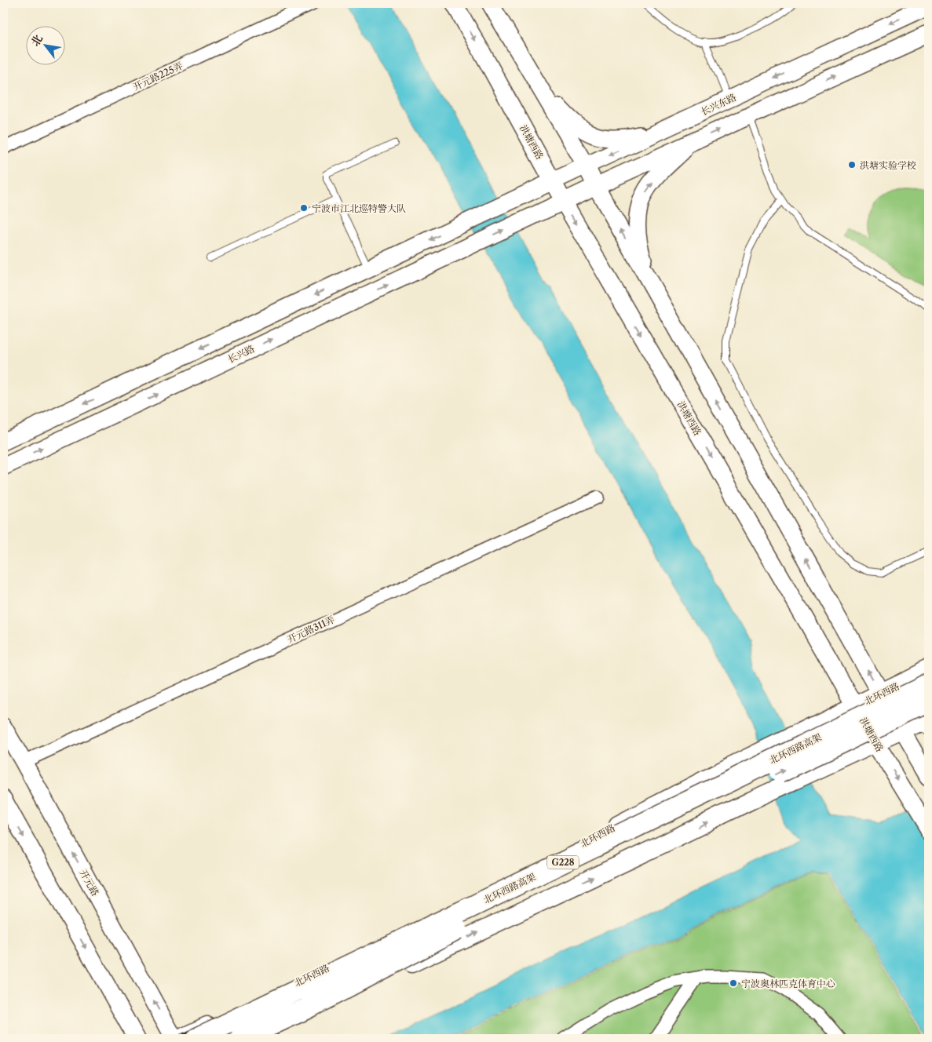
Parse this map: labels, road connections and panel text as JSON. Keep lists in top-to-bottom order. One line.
{"streets":{"highway":["北环西路高架","G228"],"main road":["长兴东路","洪塘西路","长兴路","北环西路","开元路"],"street":["开元路225弄","开元路311弄"]},"crossings":[["长兴东路","洪塘西路"],["洪塘西路","长兴路"],["洪塘西路","北环西路"],["开元路311弄","开元路"]],"places":["洪塘实验学校","宁波市江北巡特警大队","宁波奥林匹克体育中心"],"north":"top left"}
